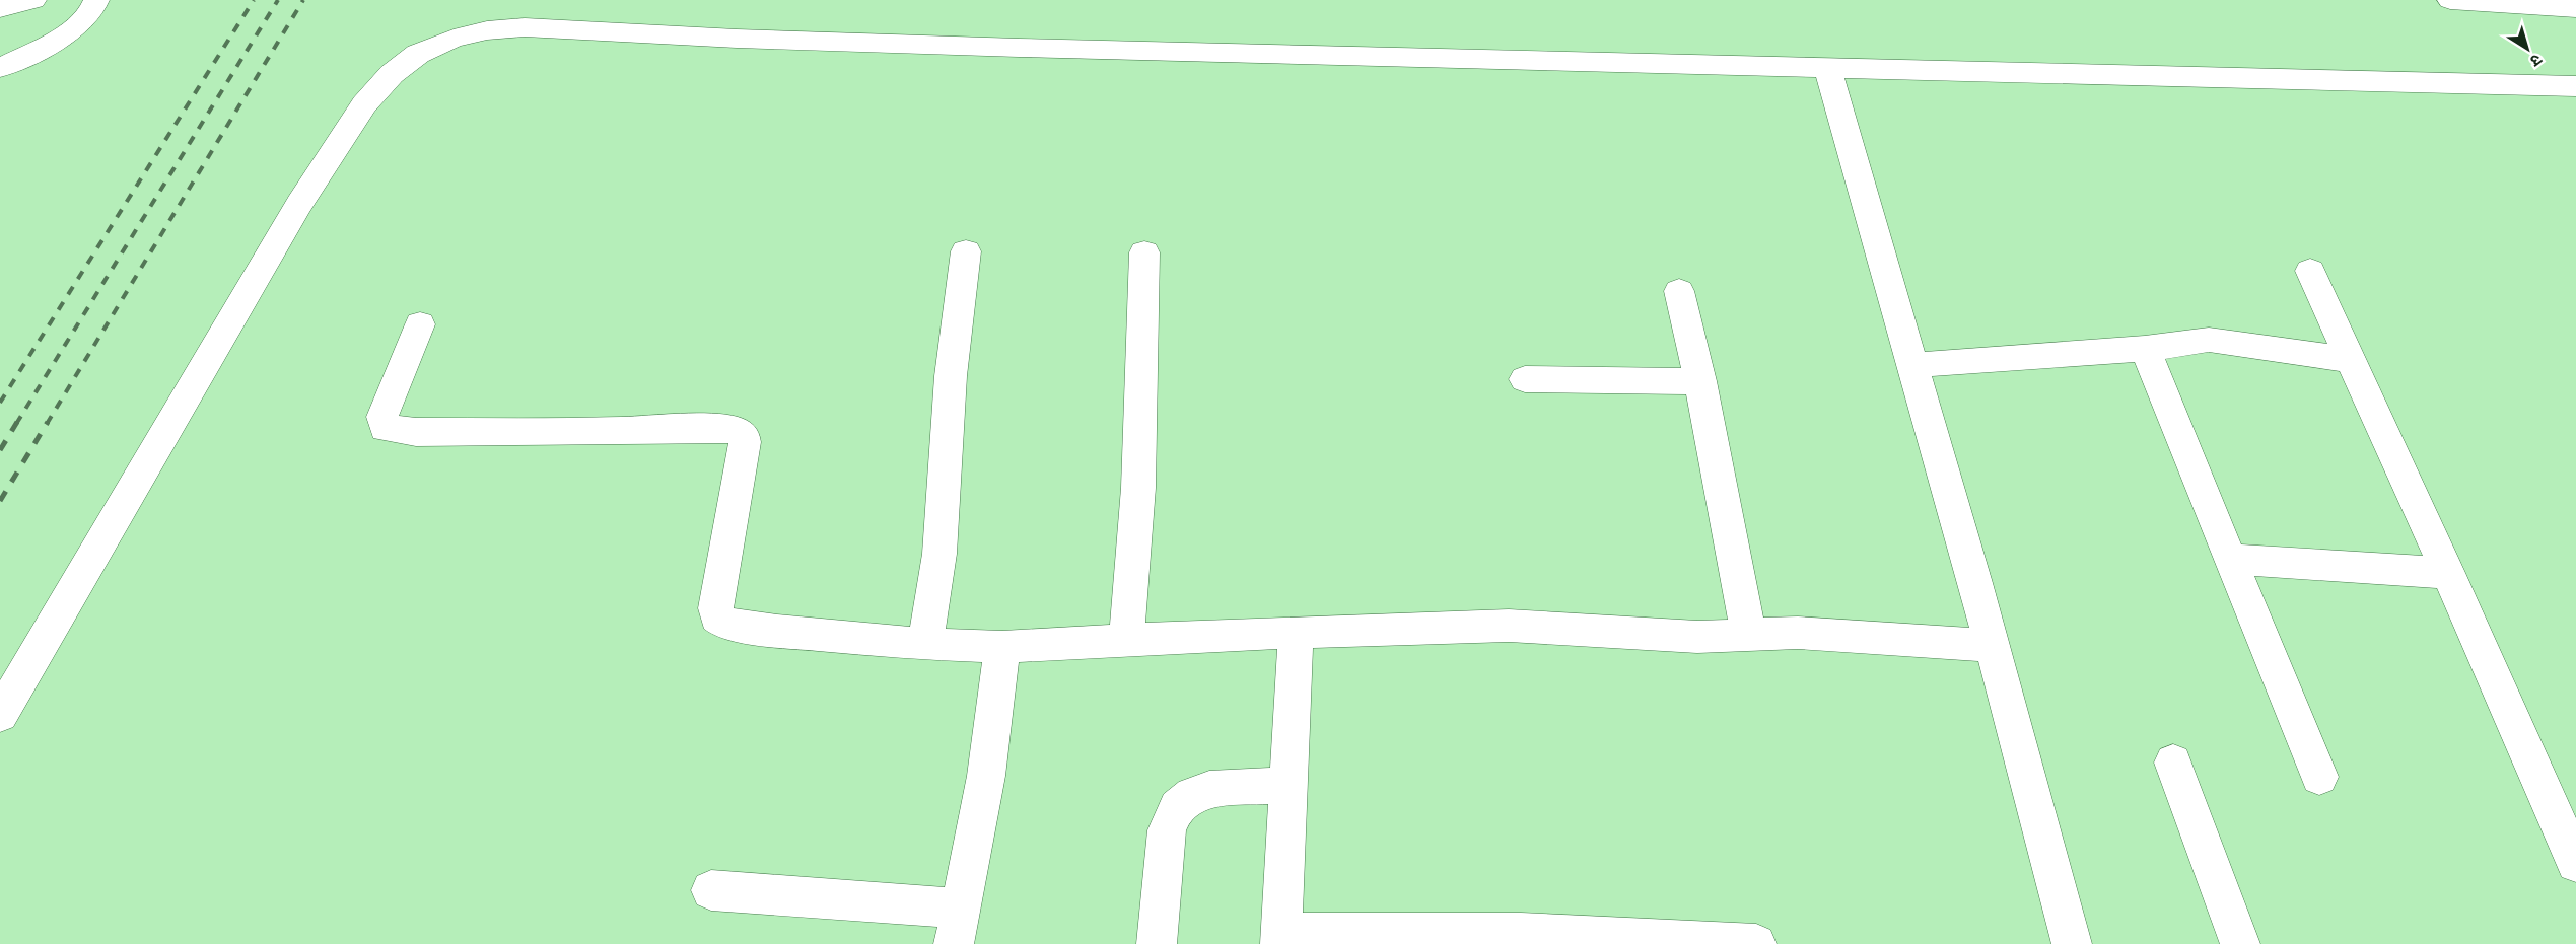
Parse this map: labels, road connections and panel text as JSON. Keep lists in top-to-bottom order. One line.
{"north":"bottom right"}
